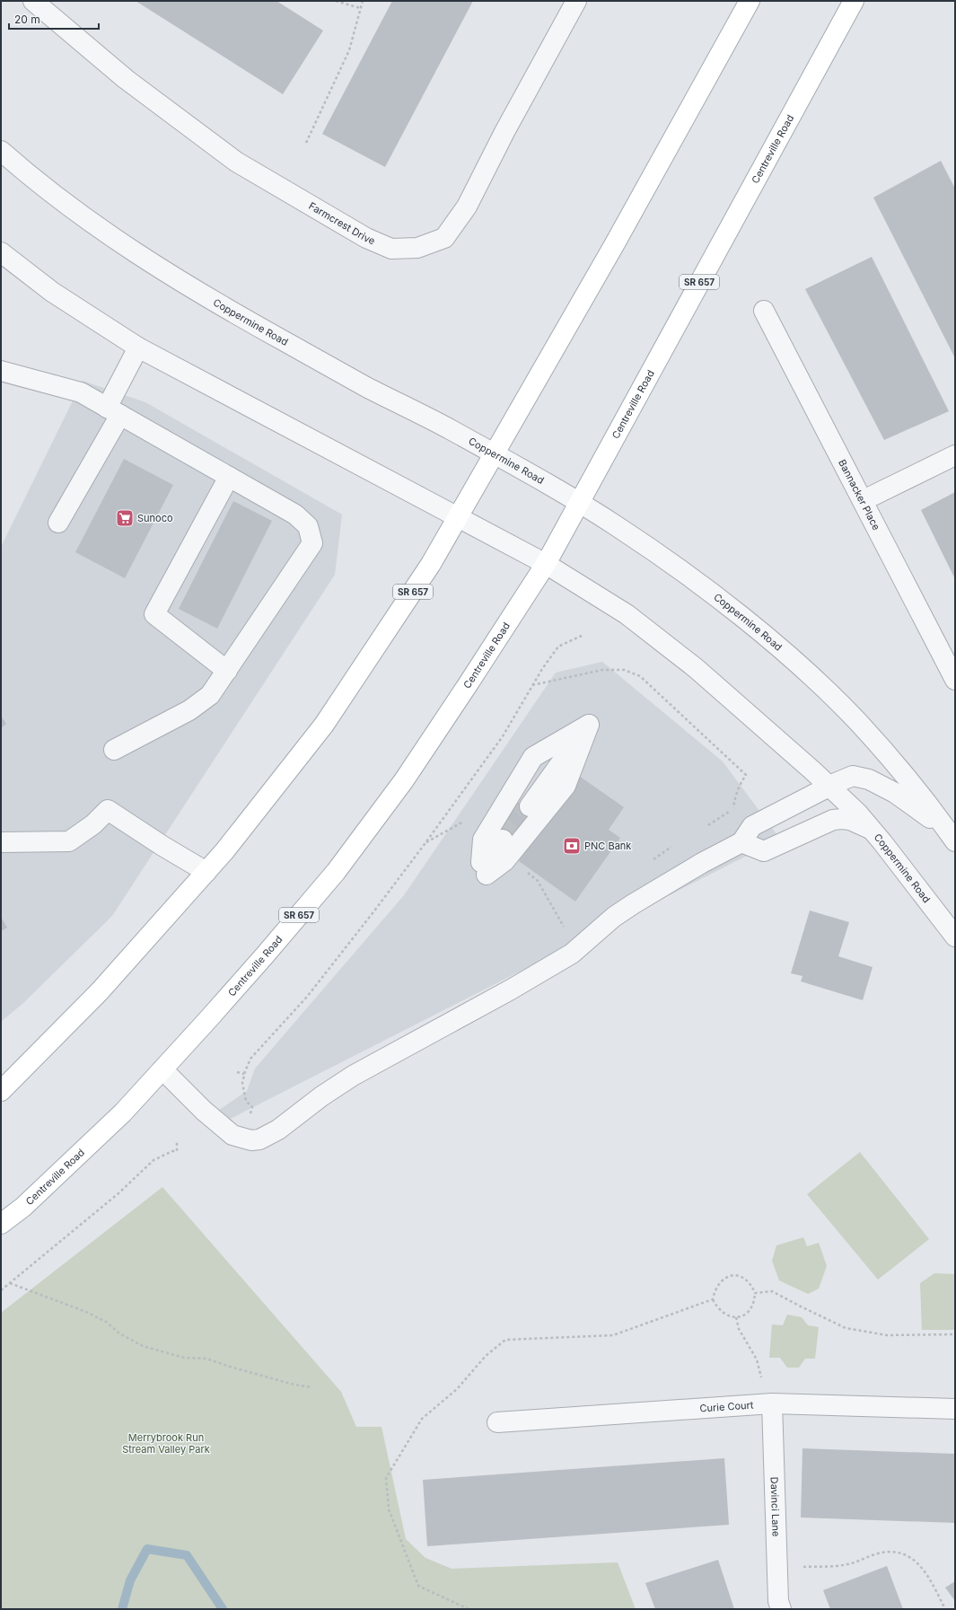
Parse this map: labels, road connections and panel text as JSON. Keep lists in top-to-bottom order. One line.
{"streets":{"main road":["Centreville Road","SR 657"],"street":["Farmcrest Drive","Coppermine Road","Bannacker Place","Curie Court","Davinci Lane"]},"crossings":[["Centreville Road","Coppermine Road"],["SR 657","Coppermine Road"],["Curie Court","Davinci Lane"]],"parks":["Merrybrook Run Stream Valley Park"],"places":{"supermarket":["Sunoco"],"bank":["PNC Bank"]},"scale_bar":"20 m"}
